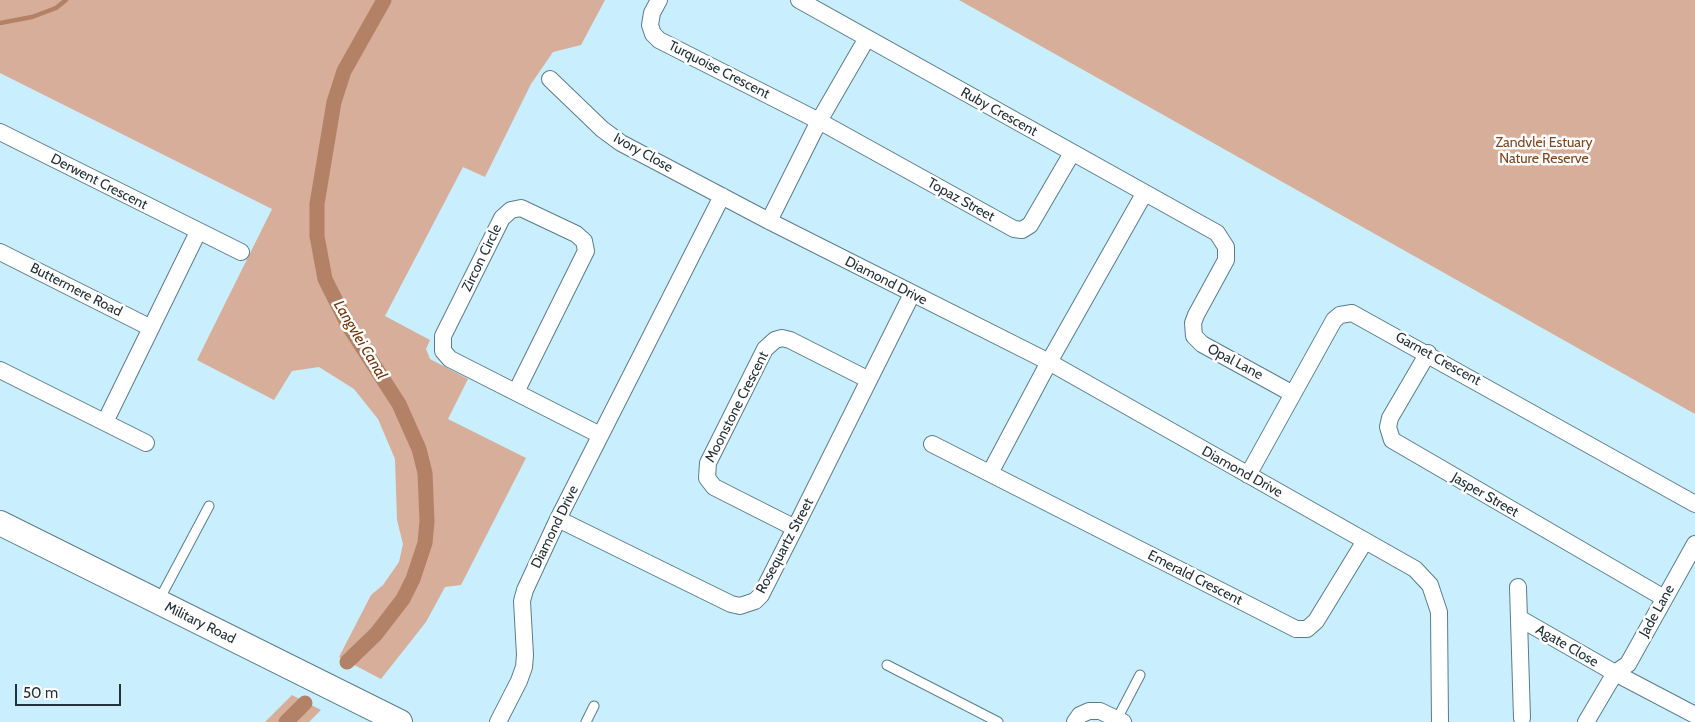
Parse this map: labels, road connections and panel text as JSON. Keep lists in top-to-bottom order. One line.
{"streets":{"main road":["Military Road"],"street":["Turquoise Crescent","Ruby Crescent","Ivory Close","Derwent Crescent","Topaz Street","Zircon Circle","Diamond Drive","Buttermere Road","Garnet Crescent","Opal Lane","Moonstone Crescent","Jasper Street","Rosequartz Street","Emerald Crescent","Jade Lane","Agate Close"]},"crossings":[["Turquoise Crescent","Topaz Street"],["Ruby Crescent","Topaz Street"],["Ruby Crescent","Opal Lane"],["Ivory Close","Diamond Drive"],["Zircon Circle","Diamond Drive"],["Diamond Drive","Garnet Crescent"],["Diamond Drive","Rosequartz Street"],["Diamond Drive","Emerald Crescent"],["Garnet Crescent","Opal Lane"],["Garnet Crescent","Jasper Street"],["Moonstone Crescent","Rosequartz Street"],["Jasper Street","Jade Lane"],["Jade Lane","Agate Close"]],"water":["Langvlei Canal"],"parks":["Zandvlei Estuary Nature Reserve"],"scale_bar":"50 m"}
